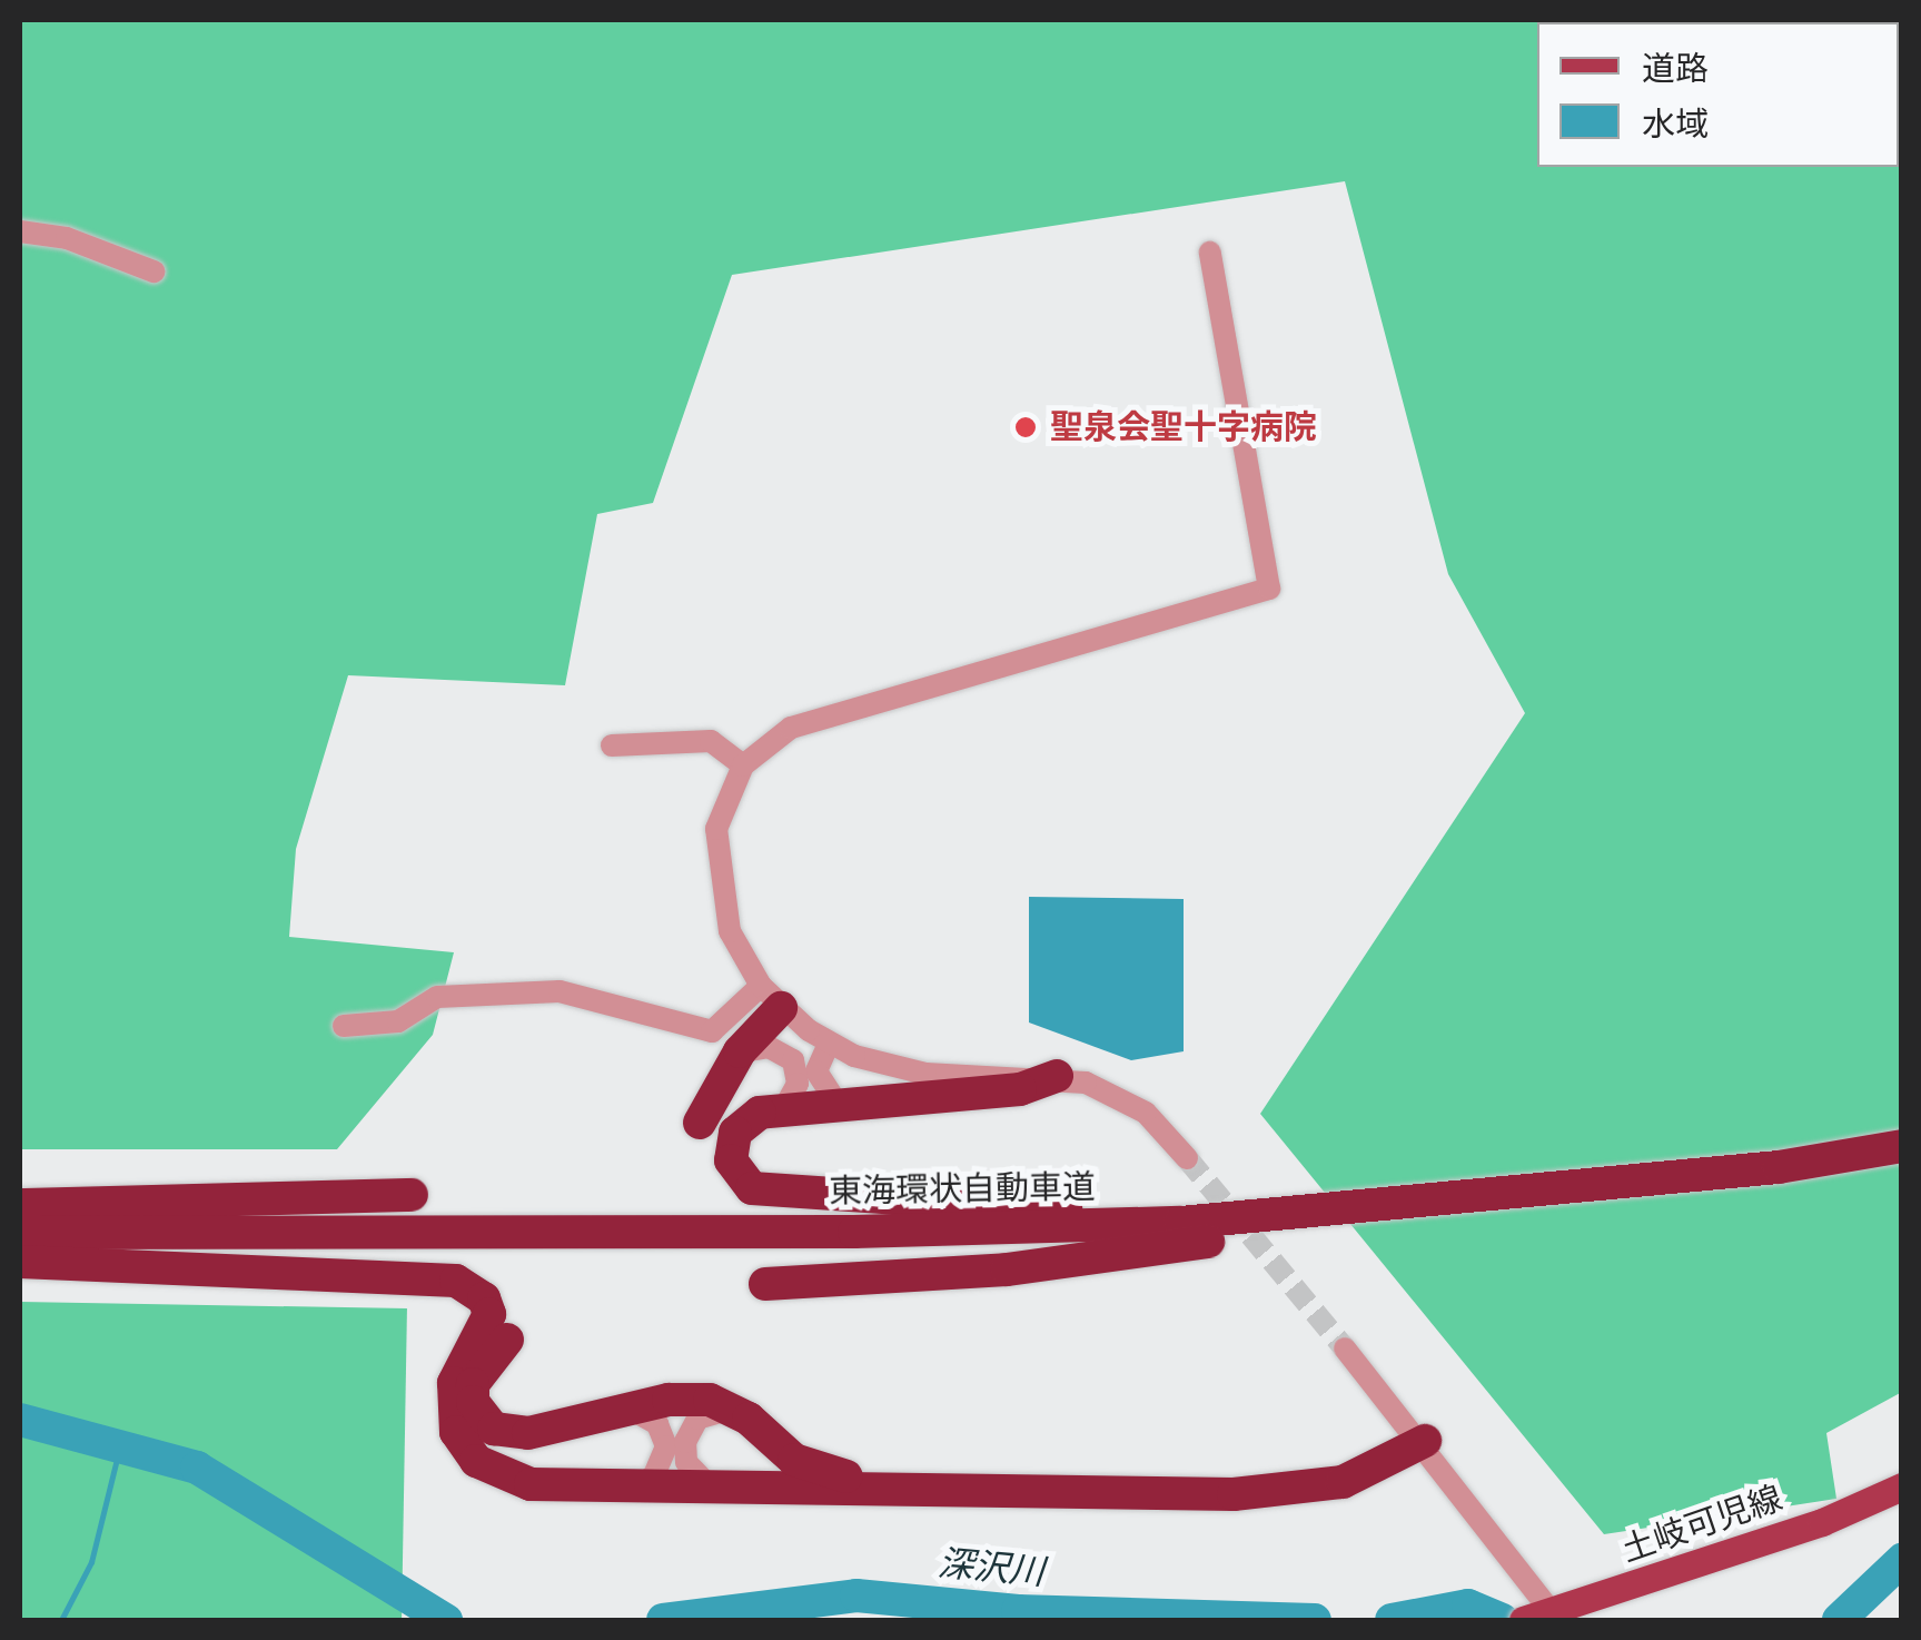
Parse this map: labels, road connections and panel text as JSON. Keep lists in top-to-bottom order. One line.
{"streets":{"highway":["東海環状自動車道"],"main road":["土岐可児線"]},"water":["深沢川"],"places":["聖泉会聖十字病院"],"legend":["道路","水域"]}
